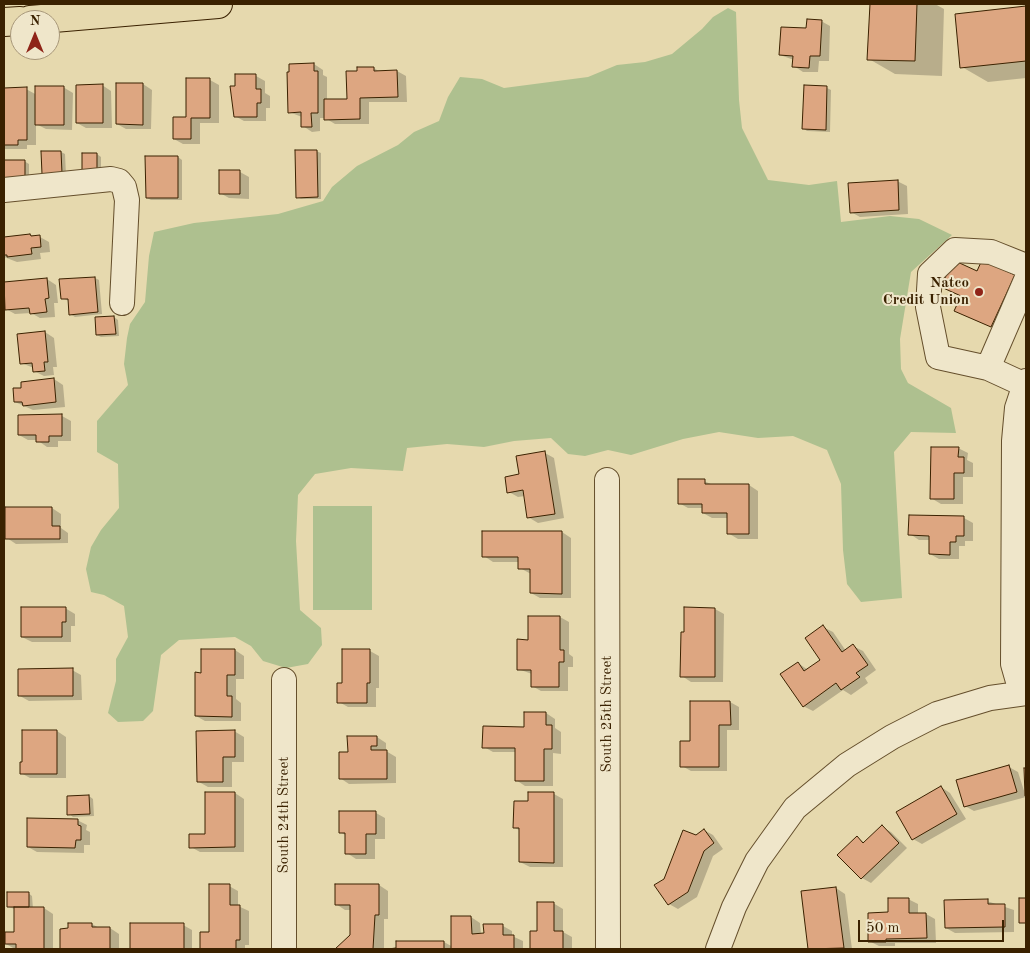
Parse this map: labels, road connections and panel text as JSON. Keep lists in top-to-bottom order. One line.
{"streets":{"street":["South 25th Street","South 24th Street"]},"places":["Natco Credit Union"],"scale_bar":"50 m","north":"top"}
